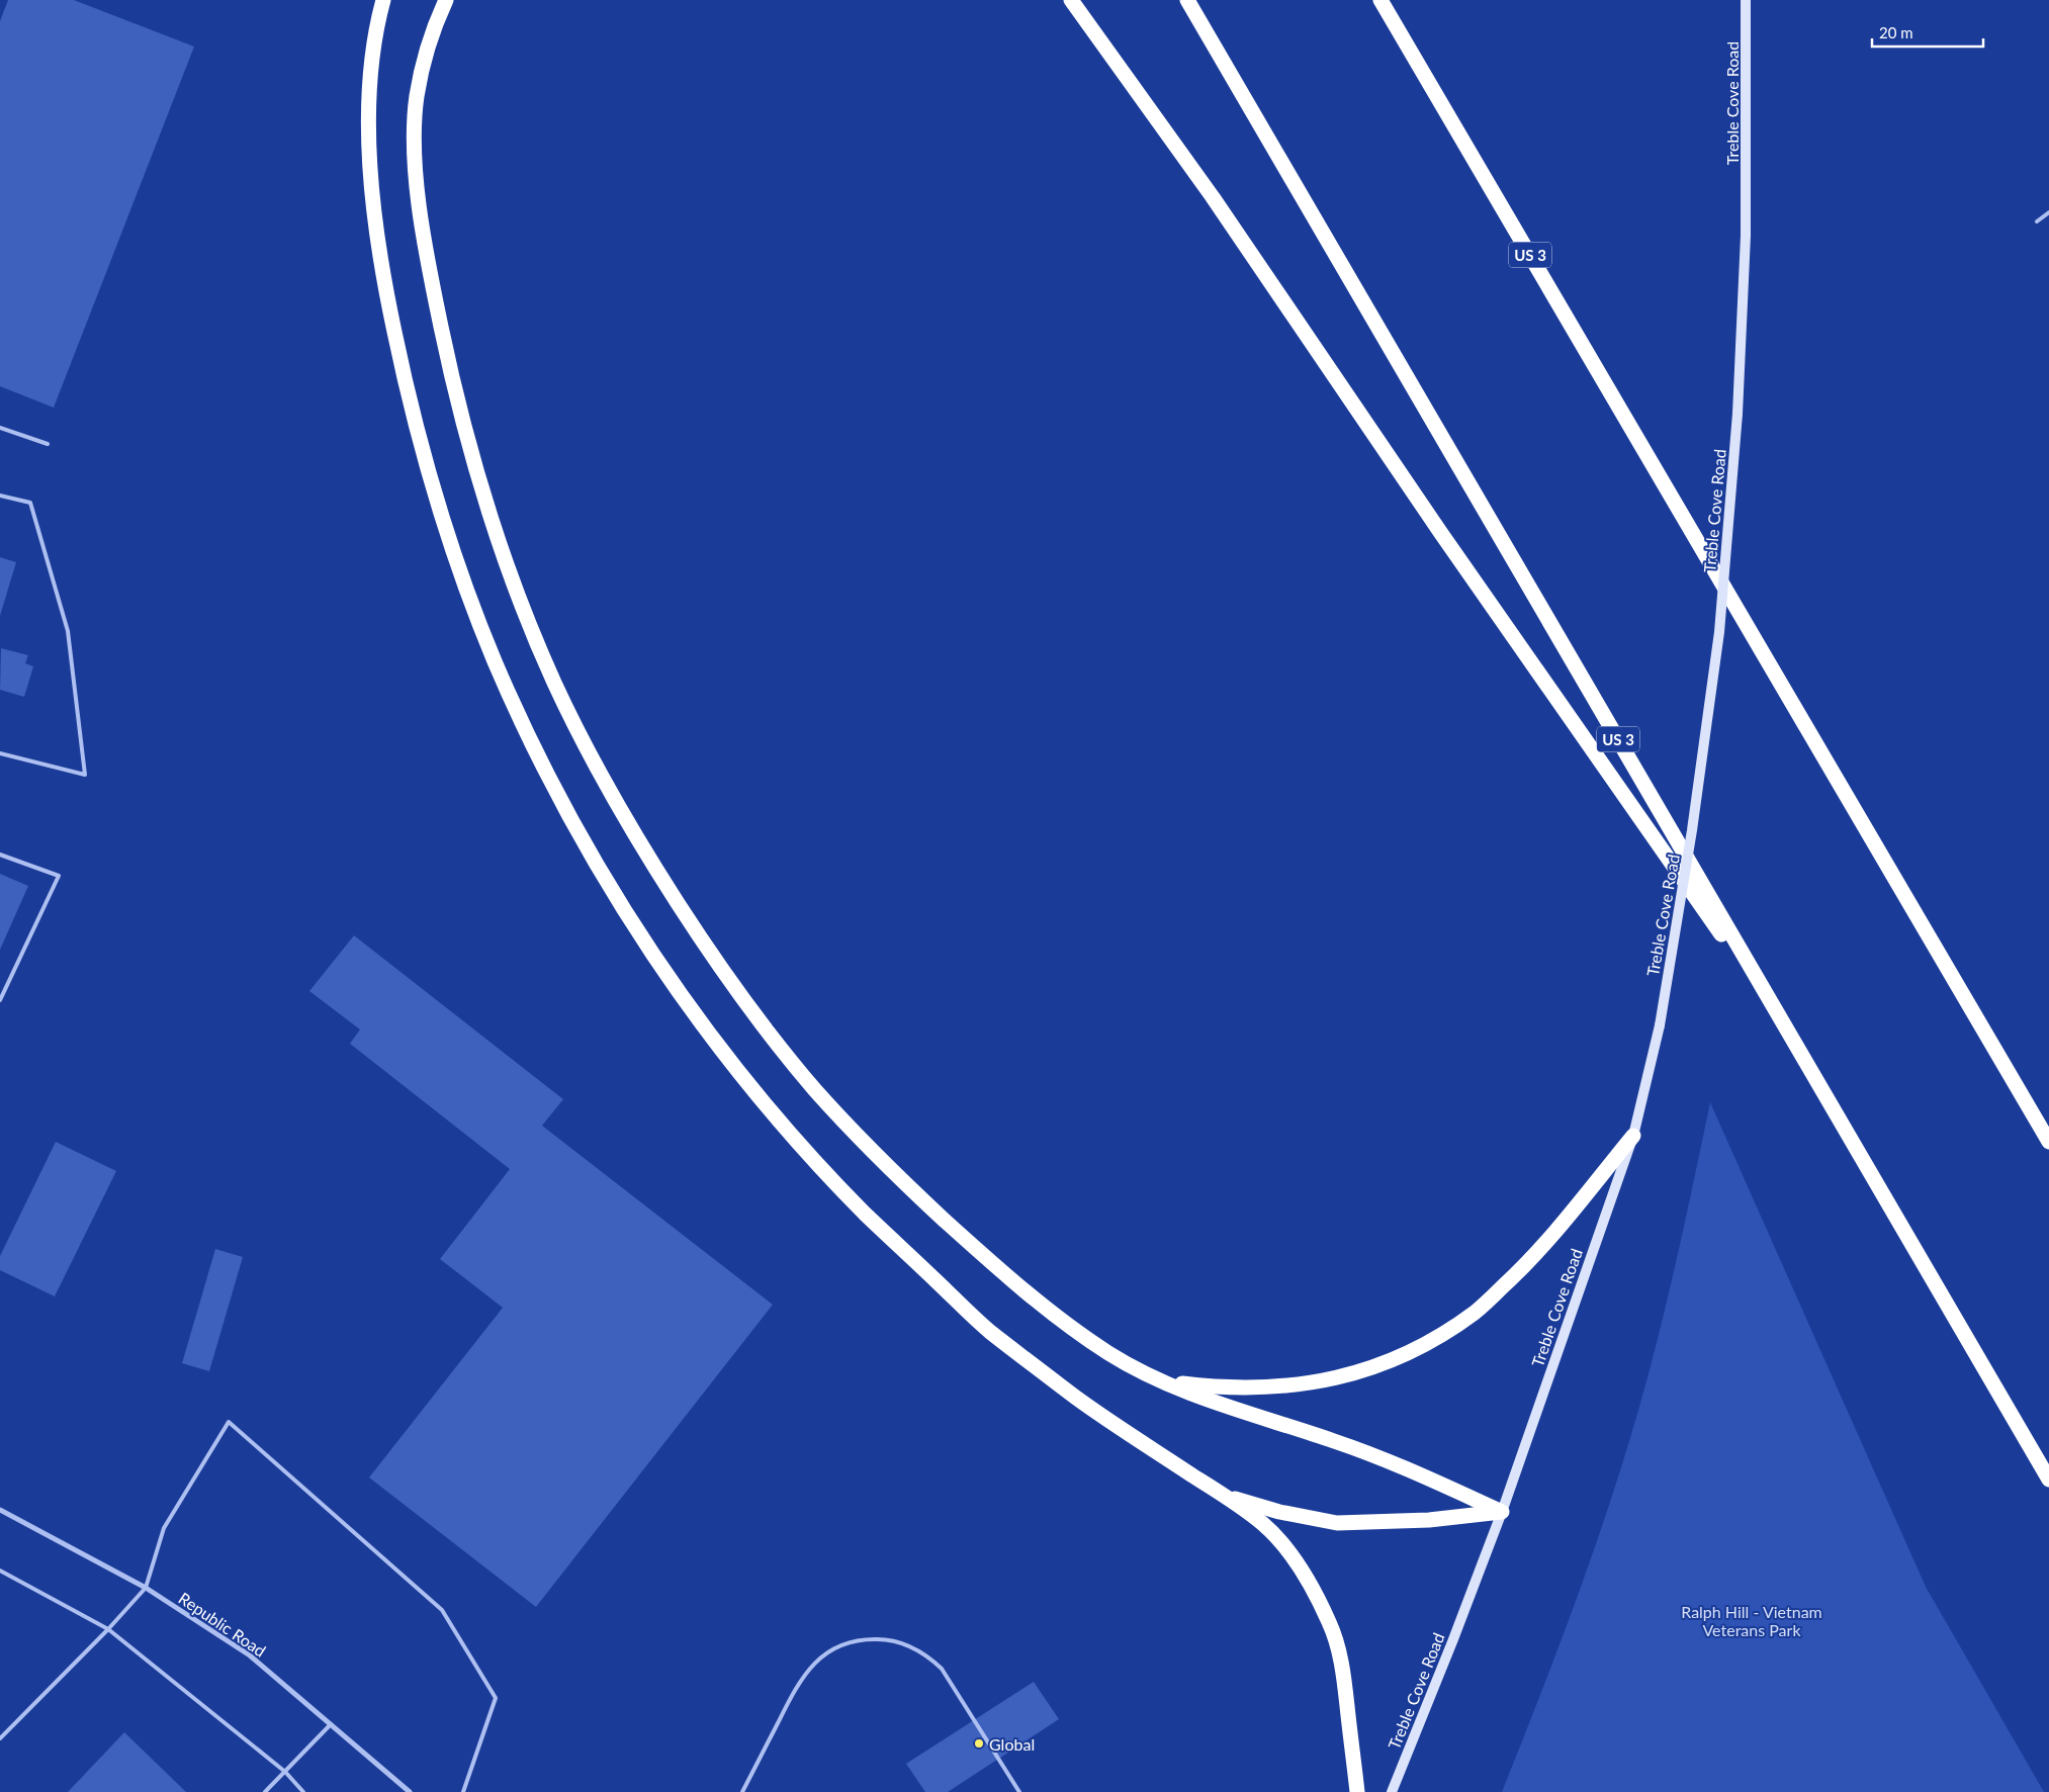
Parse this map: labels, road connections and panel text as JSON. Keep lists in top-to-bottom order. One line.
{"streets":{"highway":["US 3"],"main road":["Treble Cove Road"],"street":["Republic Road"]},"parks":["Ralph Hill - Vietnam Veterans Park"],"places":["Global"],"scale_bar":"20 m"}
